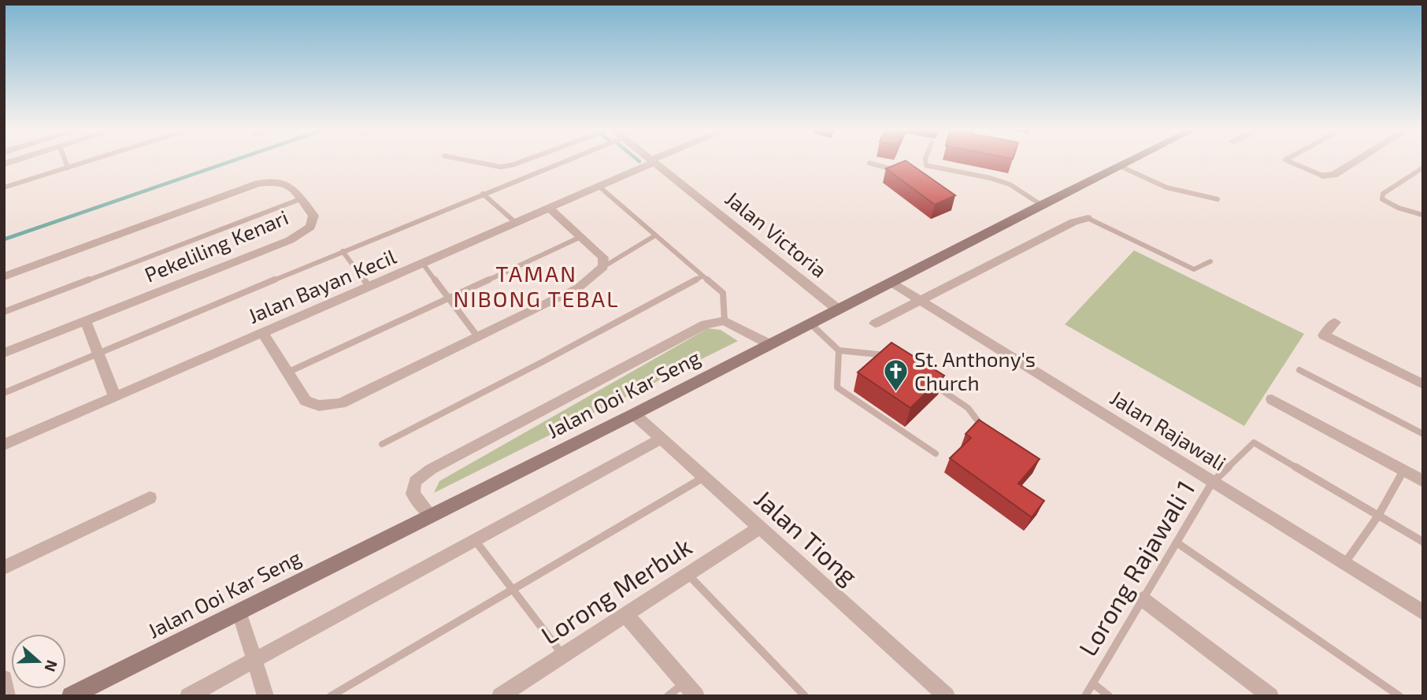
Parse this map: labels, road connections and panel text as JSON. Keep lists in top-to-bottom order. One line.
{"streets":{"main road":["Jalan Ooi Kar Seng"],"street":["Jalan Victoria","Pekeliling Kenari","Jalan Bayan Kecil","Jalan Rajawali","Jalan Tiong","Lorong Merbuk"],"lane":["Lorong Rajawali 1"]},"crossings":[["Jalan Victoria","Jalan Ooi Kar Seng"],["Jalan Ooi Kar Seng","Jalan Rajawali"],["Jalan Ooi Kar Seng","Jalan Tiong"],["Jalan Rajawali","Lorong Rajawali 1"],["Jalan Tiong","Lorong Merbuk"]],"districts":["TAMAN NIBONG TEBAL"],"places":{"church":["St. Anthony's Church"]},"north":"right"}
